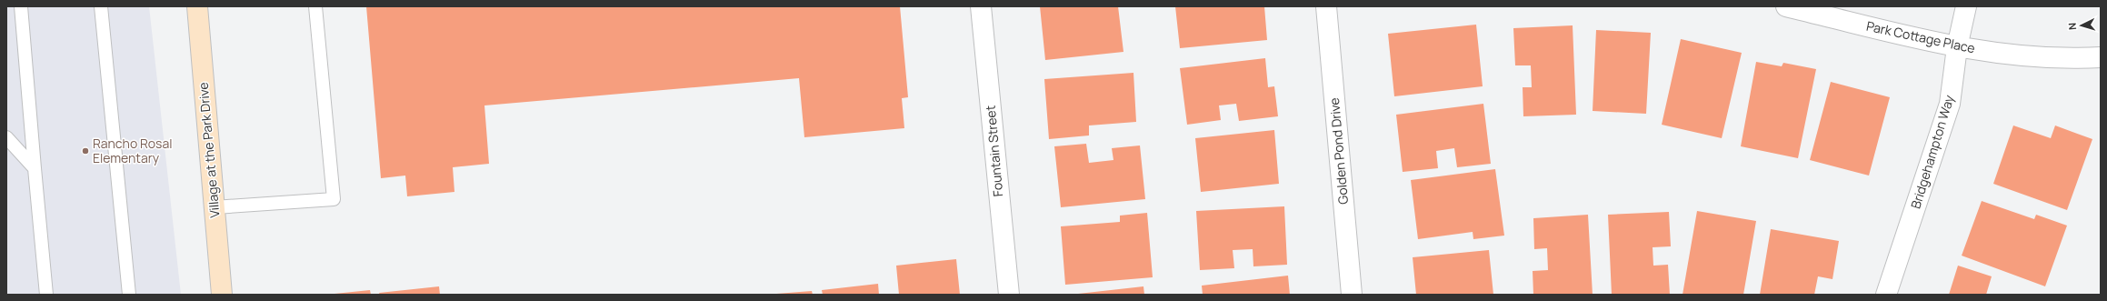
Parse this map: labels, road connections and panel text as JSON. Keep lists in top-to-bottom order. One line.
{"streets":{"street":["Park Cottage Place","Village at the Park Drive","Fountain Street","Golden Pond Drive","Bridgehampton Way"]},"crossings":[["Park Cottage Place","Bridgehampton Way"]],"places":["Rancho Rosal Elementary"],"north":"left"}
